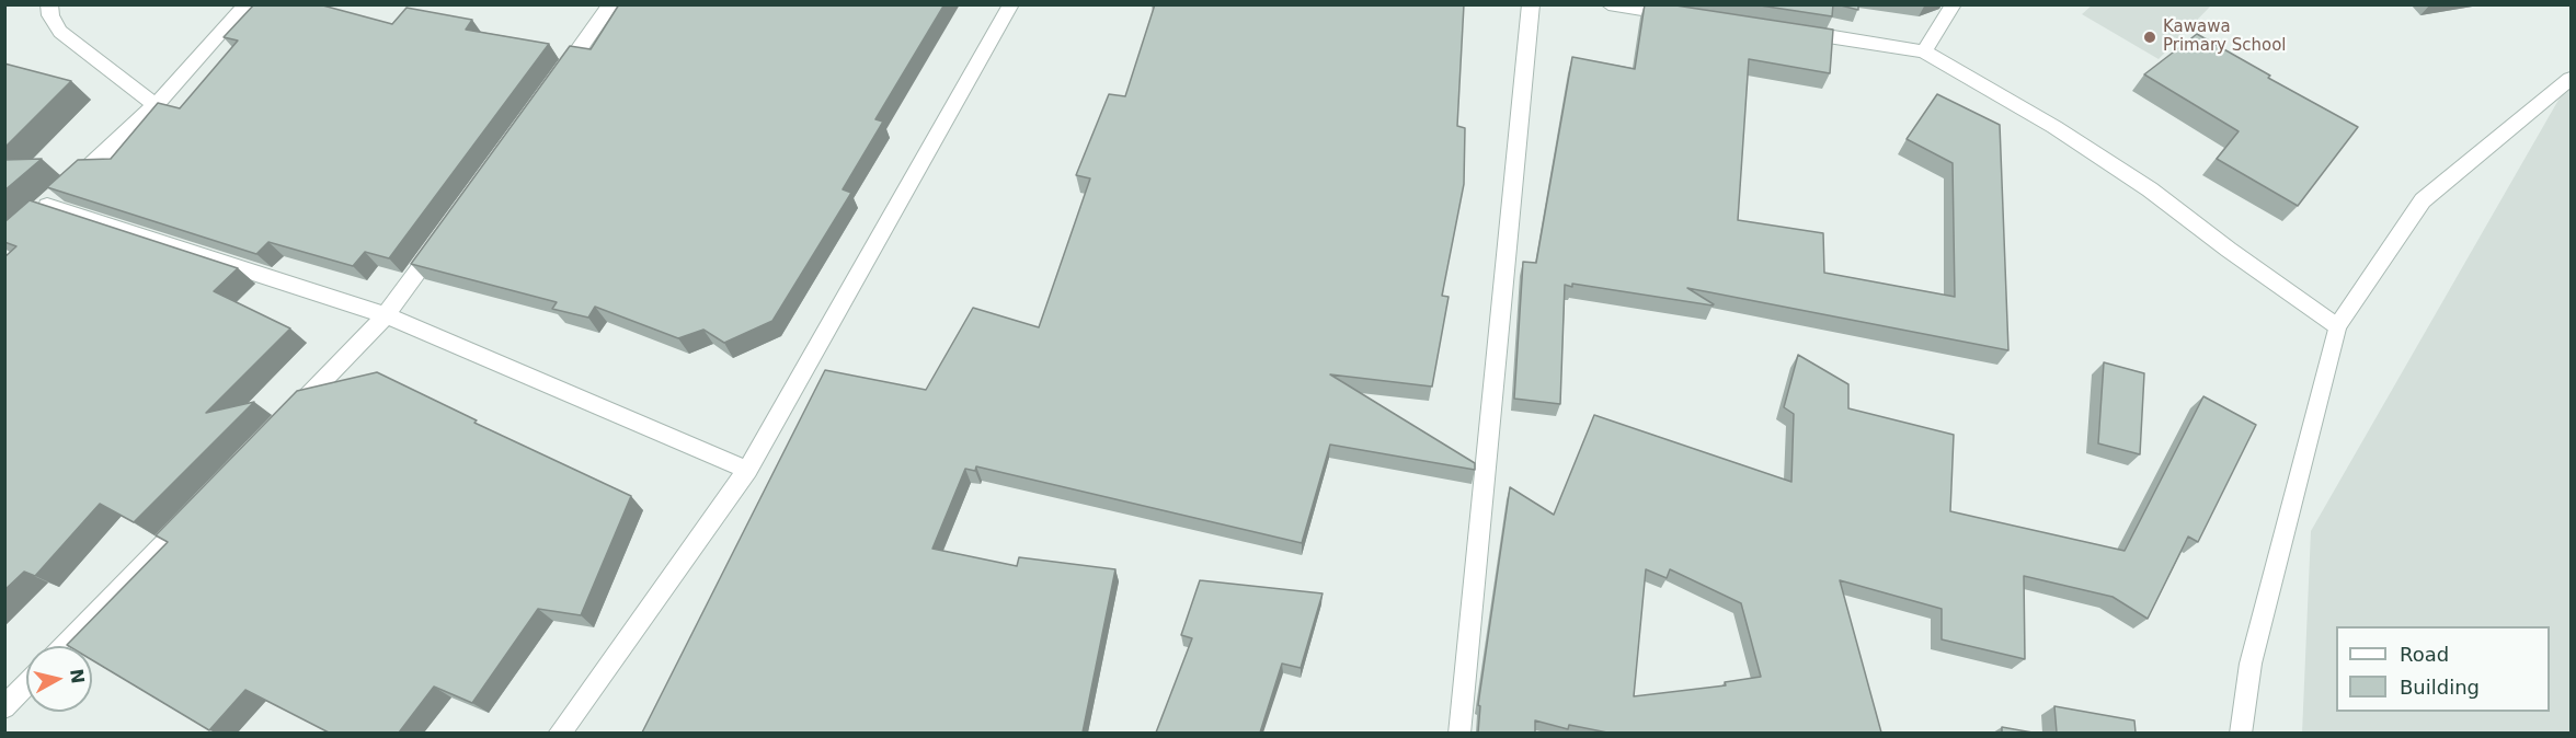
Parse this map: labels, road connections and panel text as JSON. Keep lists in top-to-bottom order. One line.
{"places":["Kawawa Primary School"],"legend":["Road","Building"],"north":"right"}
